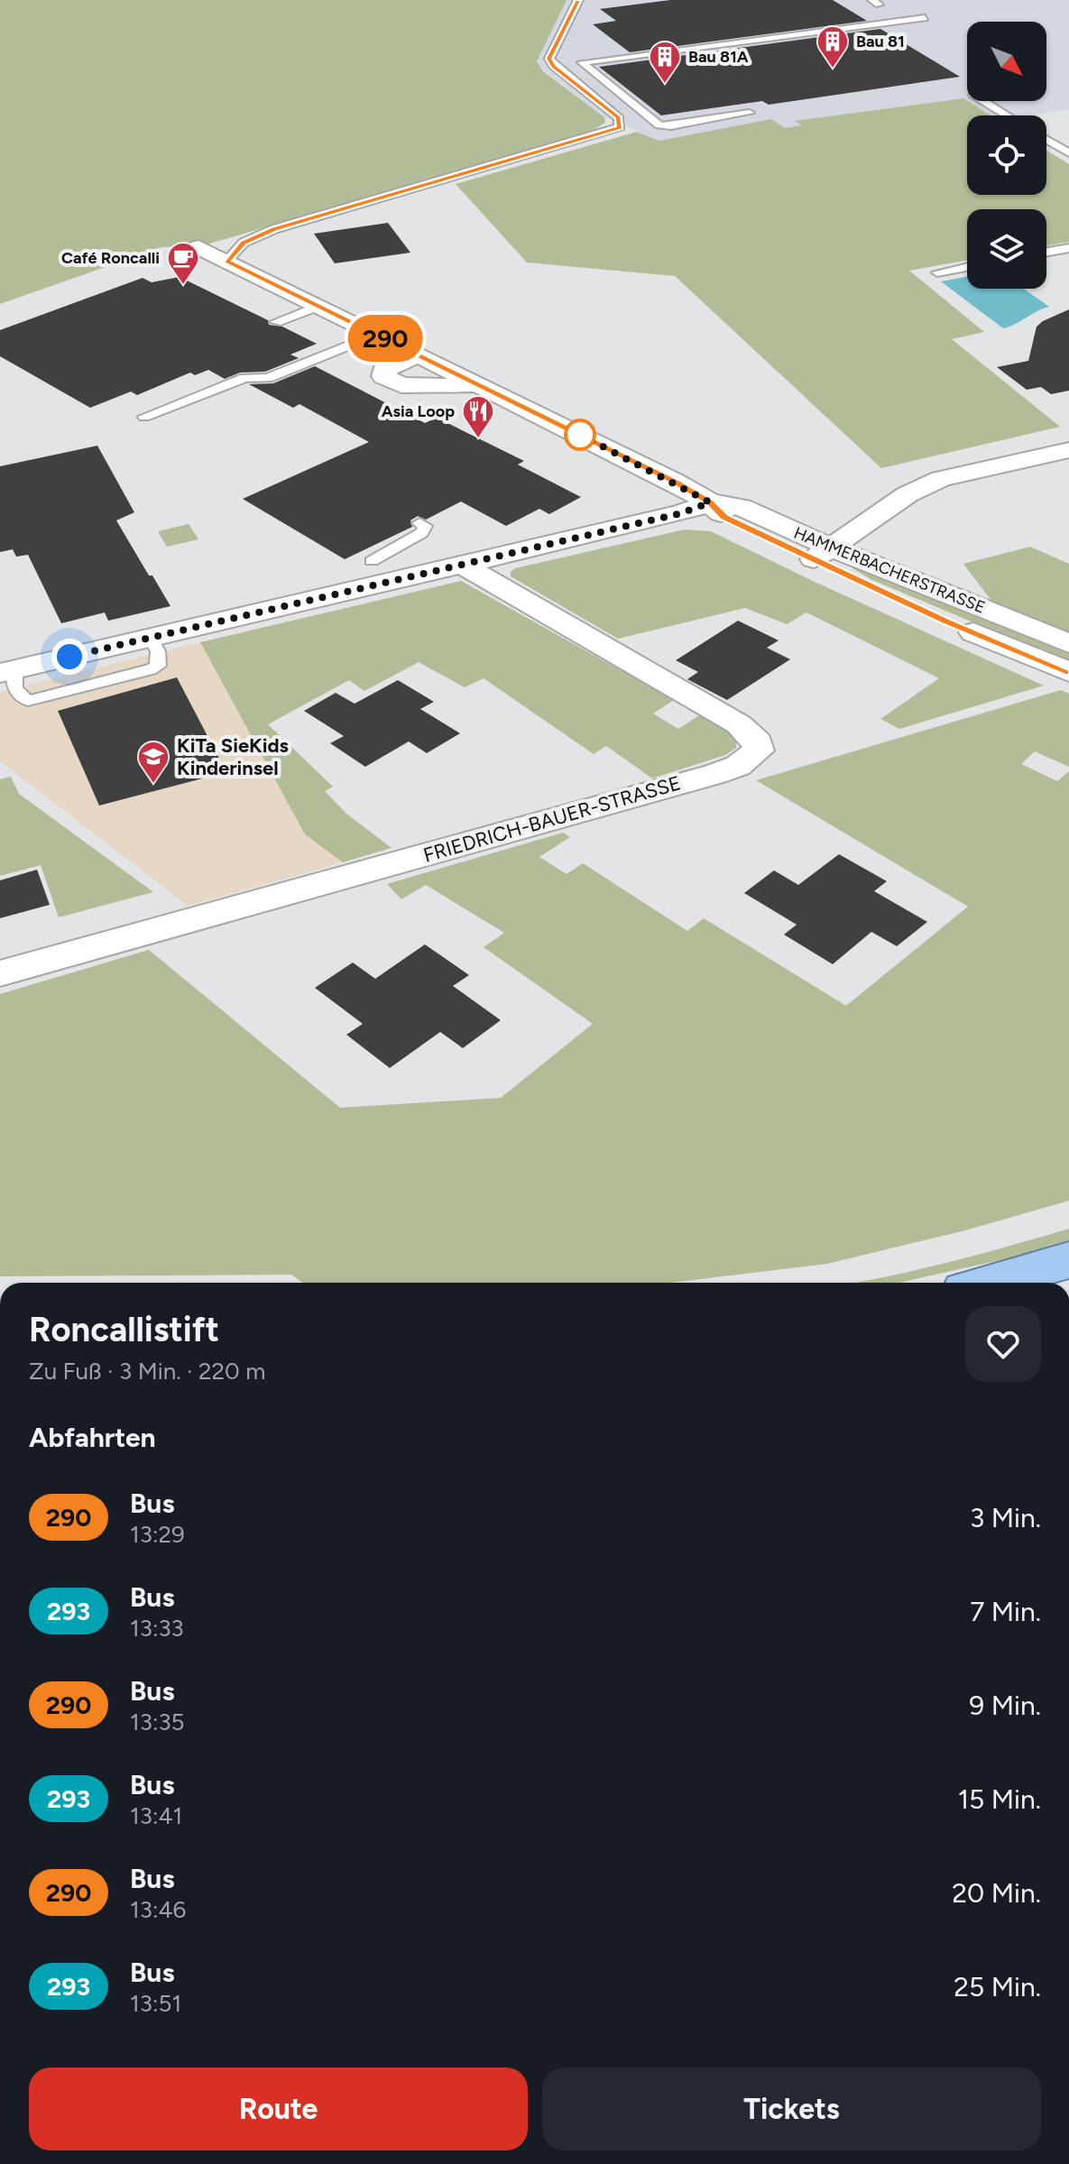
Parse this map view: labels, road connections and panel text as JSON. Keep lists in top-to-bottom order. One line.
{"streets":{"street":["HAMMERBACHERSTRASSE","FRIEDRICH-BAUER-STRASSE"]},"places":{"building":["Bau 81","Bau 81A"],"cafe":["Café Roncalli"],"restaurant":["Asia Loop"],"school or university":["KiTa SieKids Kinderinsel"]},"lines":["bus line 290"],"north":"bottom right","page":{"on_map":"290","heading":[["Roncallistift","Zu Fuß · 3 Min. · 220 m"],"Abfahrten"],"list":[{"mark":"290","name":"Bus","note":"13:29","value":"3 Min."},{"mark":"293","name":"Bus","note":"13:33","value":"7 Min."},{"mark":"290","name":"Bus","note":"13:35","value":"9 Min."},{"mark":"293","name":"Bus","note":"13:41","value":"15 Min."},{"mark":"290","name":"Bus","note":"13:46","value":"20 Min."},{"mark":"293","name":"Bus","note":"13:51","value":"25 Min."}],"buttons":["Route","Tickets"]}}
